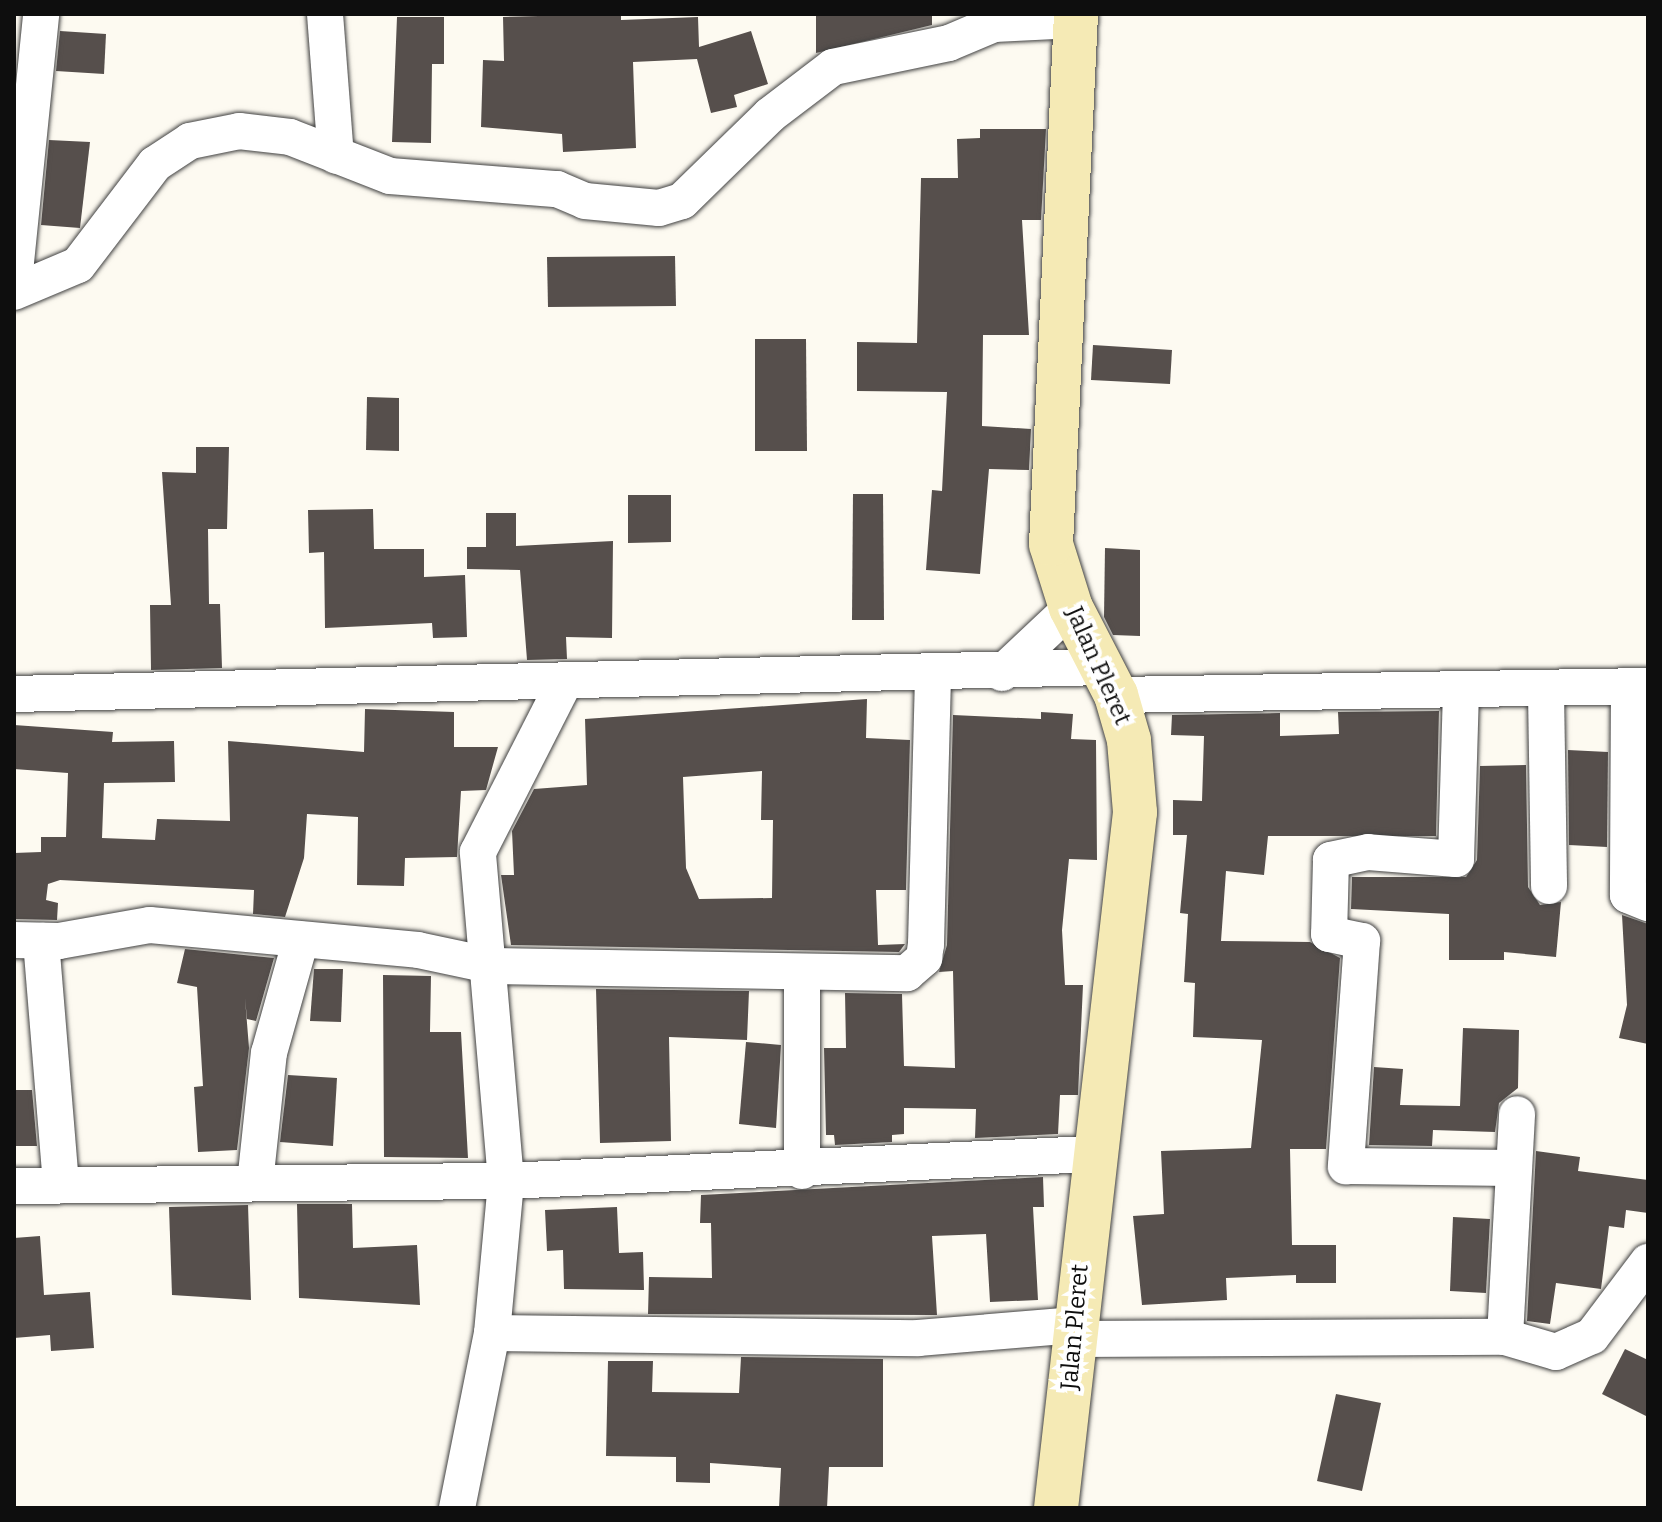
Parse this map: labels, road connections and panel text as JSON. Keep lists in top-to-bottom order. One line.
{"streets":{"main road":["Jalan Pleret"]}}
